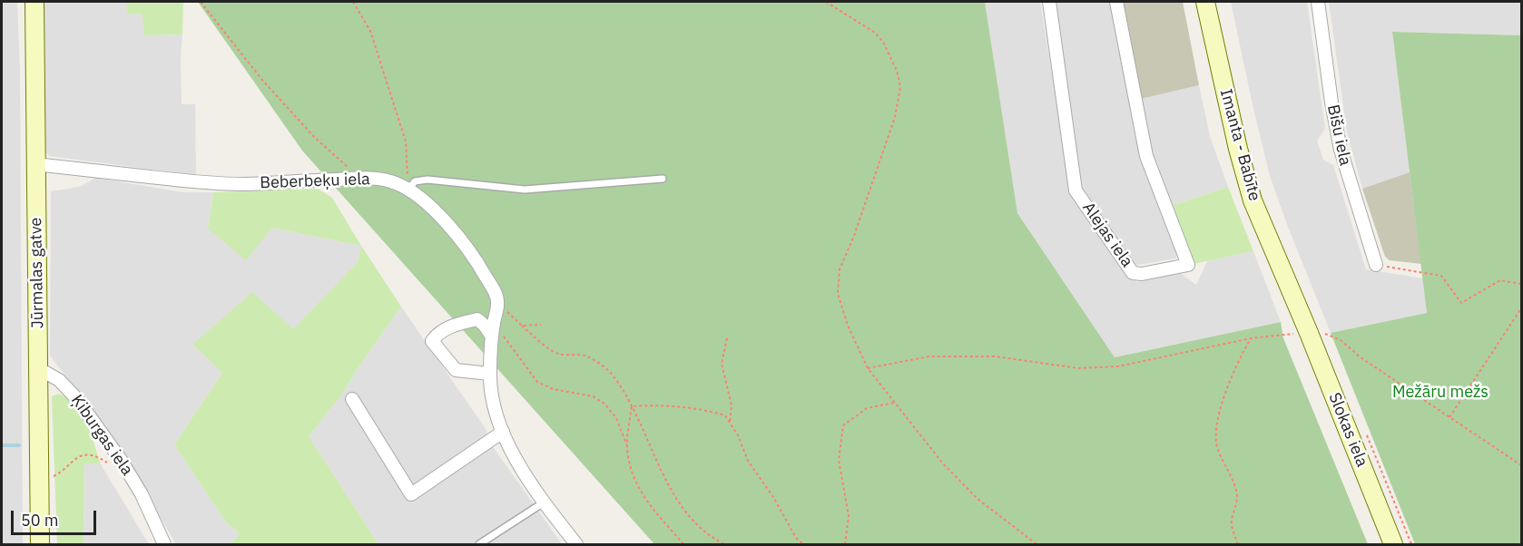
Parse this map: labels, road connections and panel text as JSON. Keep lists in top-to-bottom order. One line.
{"streets":{"main road":["Imanta - Babīte","Jūrmalas gatve","Slokas iela"],"street":["Bišu iela","Beberbeķu iela","Alejas iela","Ķiburgas iela"]},"crossings":[["Imanta - Babīte","Slokas iela"],["Beberbeķu iela","Jūrmalas gatve"],["Jūrmalas gatve","Ķiburgas iela"]],"parks":["Mežāru mežs"],"scale_bar":"50 m"}
